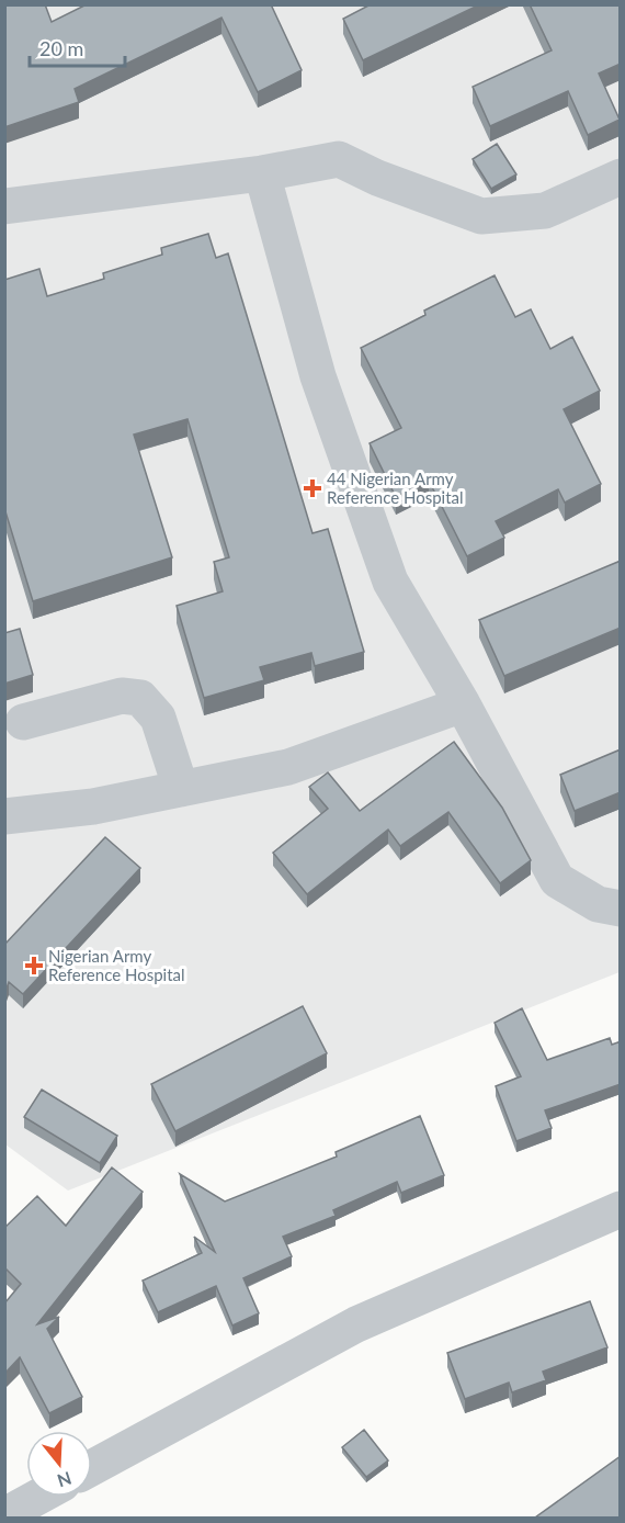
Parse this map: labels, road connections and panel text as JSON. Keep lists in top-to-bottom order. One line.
{"places":{"health":["44 Nigerian Army Reference Hospital","Nigerian Army Reference Hospital"]},"scale_bar":"20 m","north":"bottom"}
